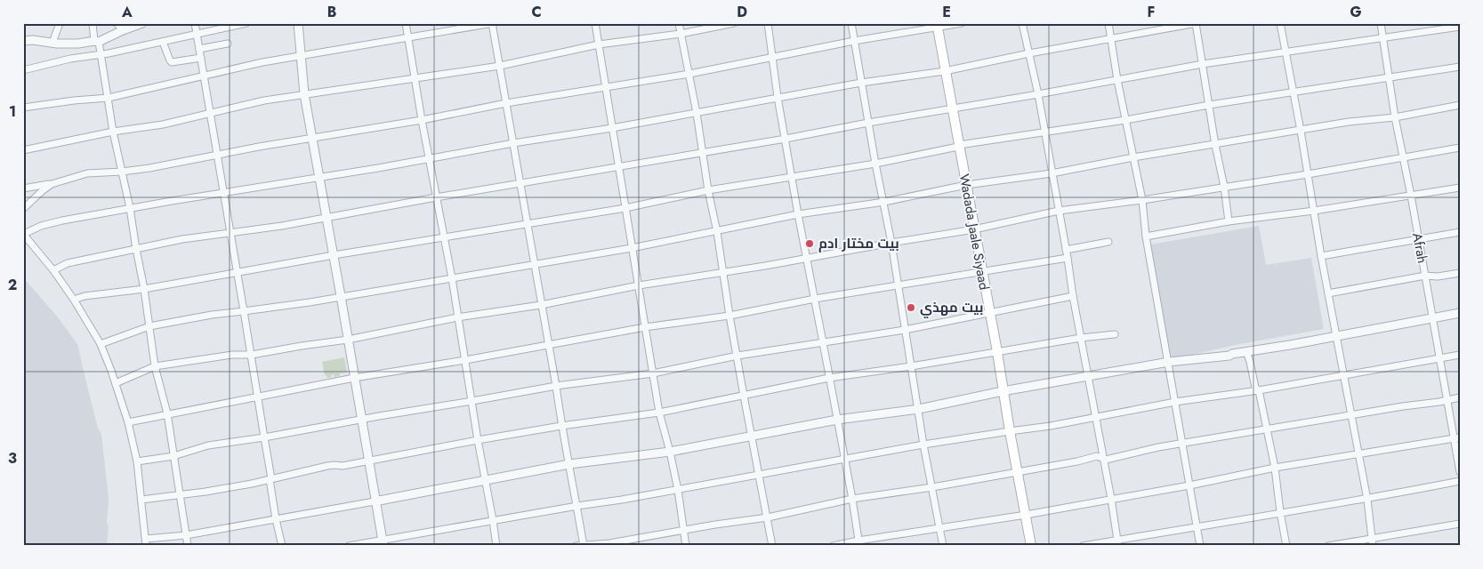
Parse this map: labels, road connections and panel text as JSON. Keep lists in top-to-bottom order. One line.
{"streets":{"main road":["Wadada Jaale Siyaad"],"street":["Afrah"]},"places":["بيت مختار ادم","بيت مهذي"],"grid":{"columns":["A","B","C","D","E","F","G"],"rows":["1","2","3"]}}
